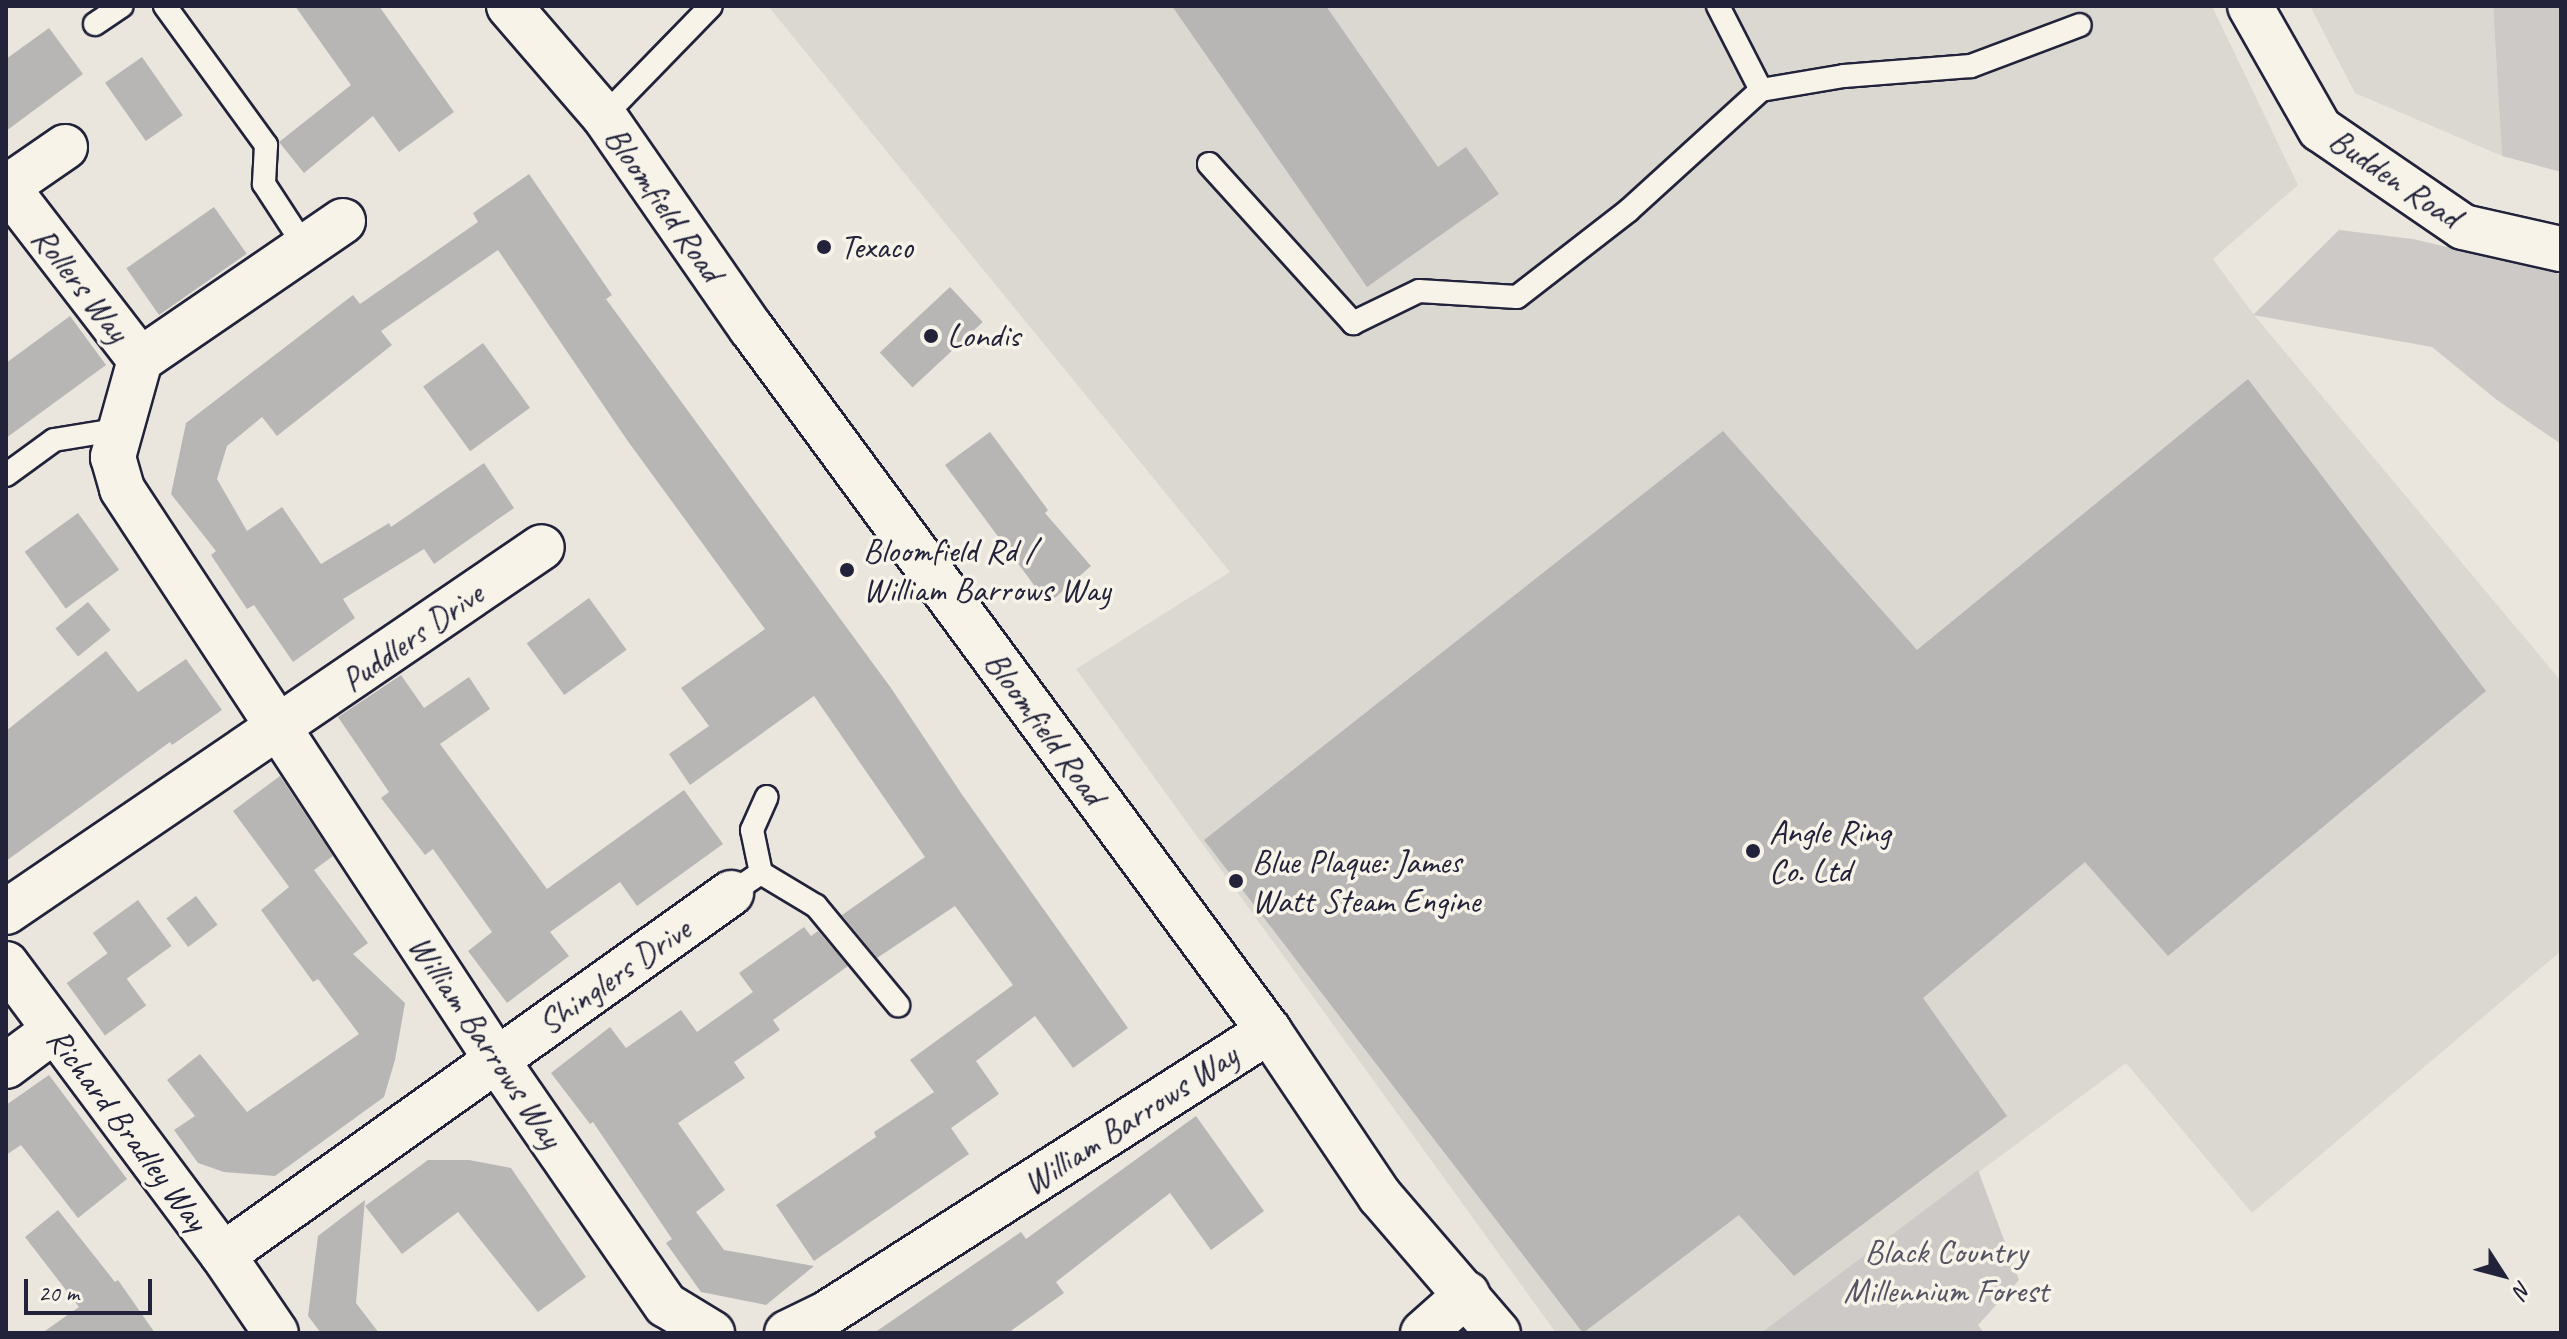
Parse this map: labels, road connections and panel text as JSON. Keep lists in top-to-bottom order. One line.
{"streets":{"street":["Budden Road","Bloomfield Road","Rollers Way","Puddlers Drive","Shinglers Drive","William Barrows Way","Richard Bradley Way"]},"crossings":[["Bloomfield Road","William Barrows Way"],["Rollers Way","William Barrows Way"],["Puddlers Drive","William Barrows Way"],["Shinglers Drive","William Barrows Way"],["Shinglers Drive","Richard Bradley Way"]],"parks":["Black Country Millennium Forest"],"places":["Texaco","Londis","Bloomfield Rd / William Barrows Way","Angle Ring Co. Ltd","Blue Plaque: James Watt Steam Engine"],"scale_bar":"20 m","north":"bottom right"}
